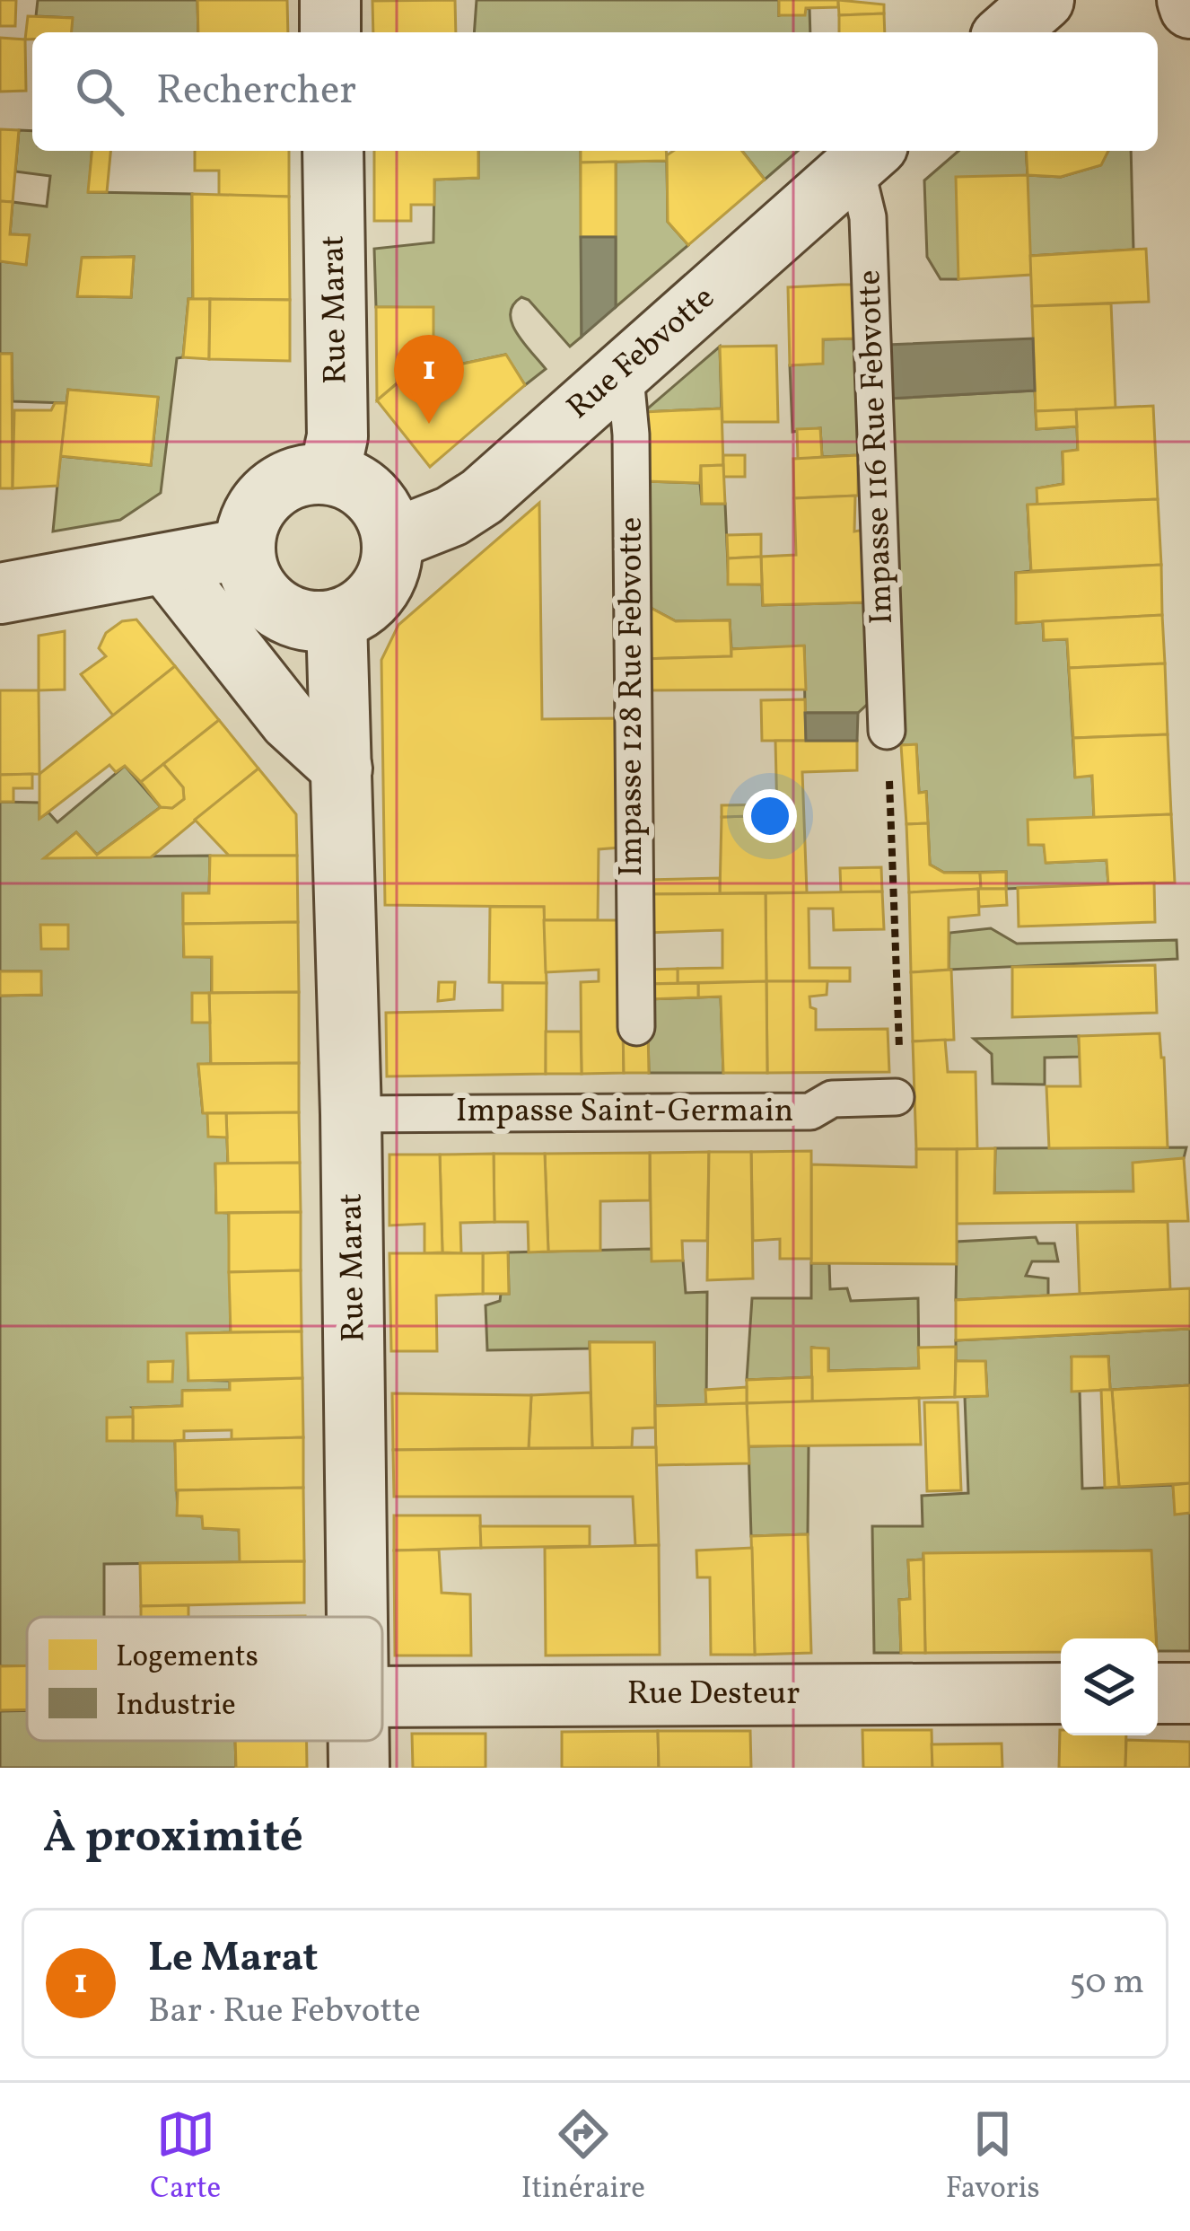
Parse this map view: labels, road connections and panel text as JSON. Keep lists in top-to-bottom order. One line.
{"streets":{"street":["Rue Marat","Rue Febvotte","Rue Desteur"],"lane":["Impasse 116 Rue Febvotte","Impasse 128 Rue Febvotte","Impasse Saint-Germain"]},"crossings":[["Rue Marat","Rue Febvotte"],["Rue Marat","Impasse Saint-Germain"],["Rue Febvotte","Impasse 116 Rue Febvotte"],["Rue Febvotte","Impasse 128 Rue Febvotte"]],"legend":["Logements","Industrie"],"page":{"search":"Rechercher","pins":"1","heading":"À proximité","list":[{"mark":"1","name":"Le Marat","note":"Bar · Rue Febvotte","value":"50 m"}],"nav":["Carte","Itinéraire","Favoris"]}}
